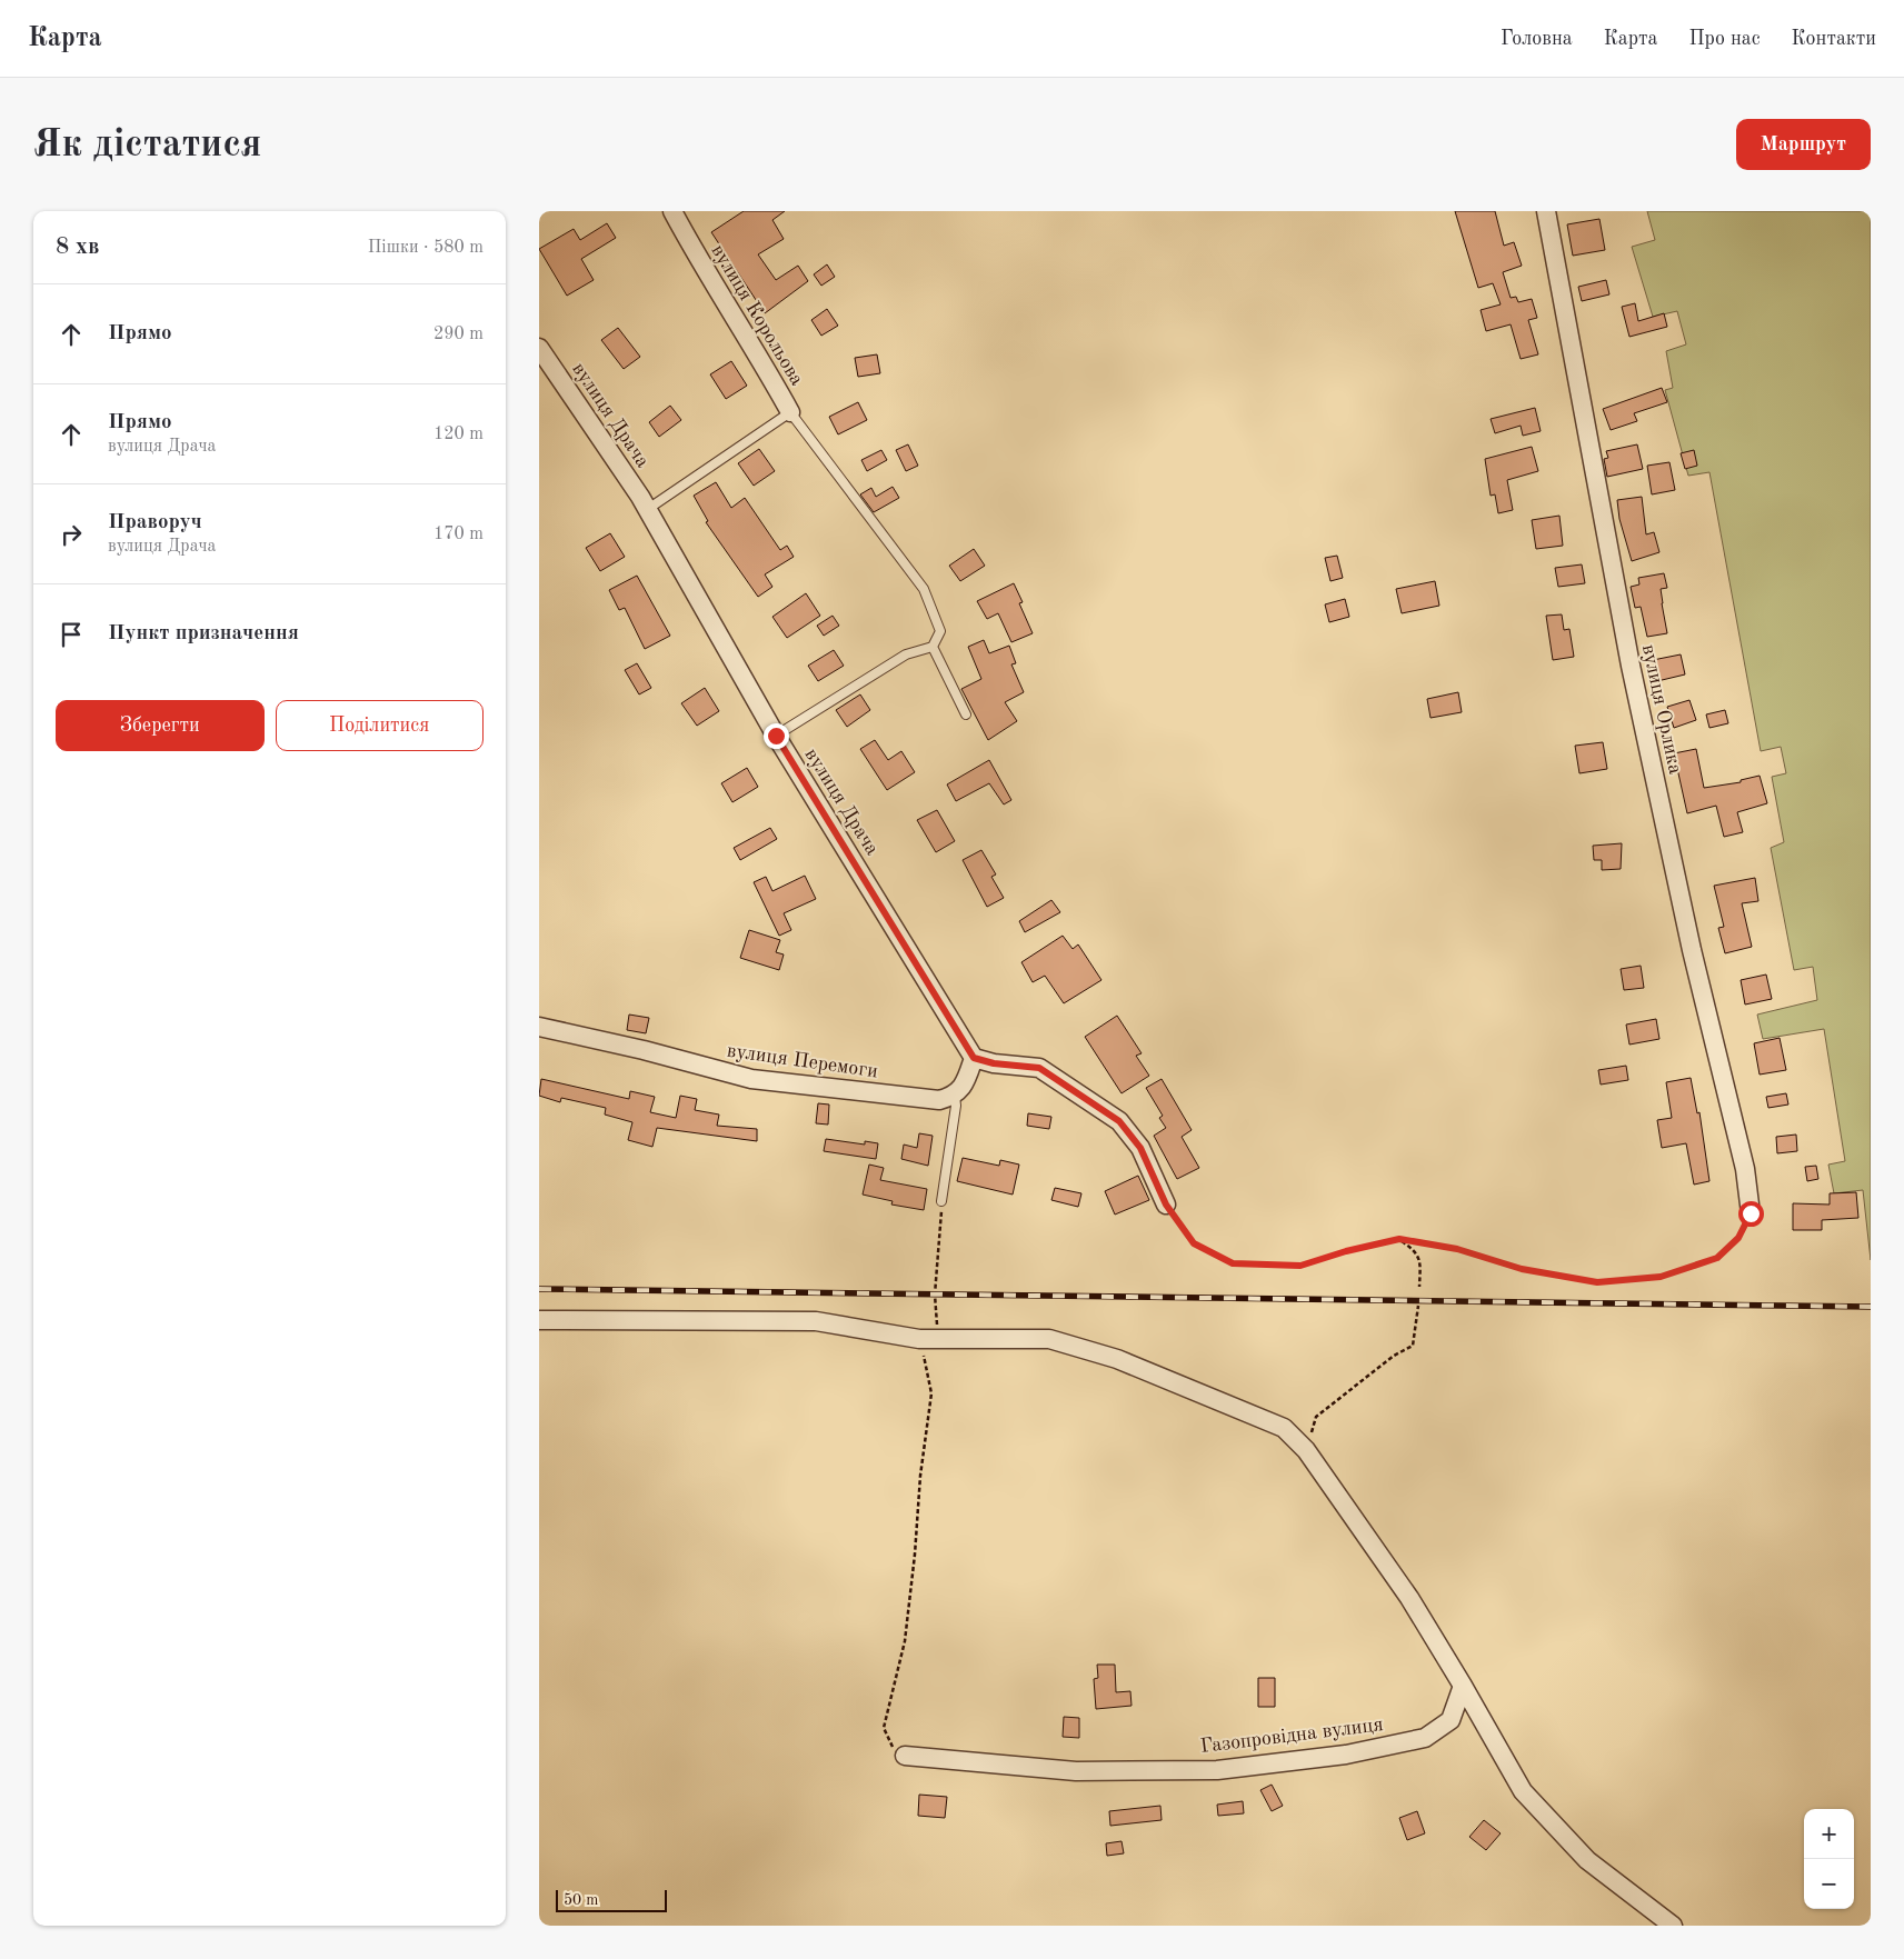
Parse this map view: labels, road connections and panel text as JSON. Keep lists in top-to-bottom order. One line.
{"streets":{"street":["вулиця Корольова","вулиця Драча","вулиця Орлика","вулиця Перемоги","Газопровідна вулиця"]},"scale_bar":"50 m","page":{"header":"Карта","nav":["Головна","Карта","Про нас","Контакти"],"buttons":["Маршрут",["Зберегти","Поділитися"]],"title":"Як дістатися","heading":["8 хв","Пішки · 580 m"],"list":[["Прямо","290 m"],["Прямо","вулиця Драча","120 m"],["Праворуч","вулиця Драча","170 m"],"Пункт призначення"],"map_buttons":["+","−"],"scale":"50 m"}}
